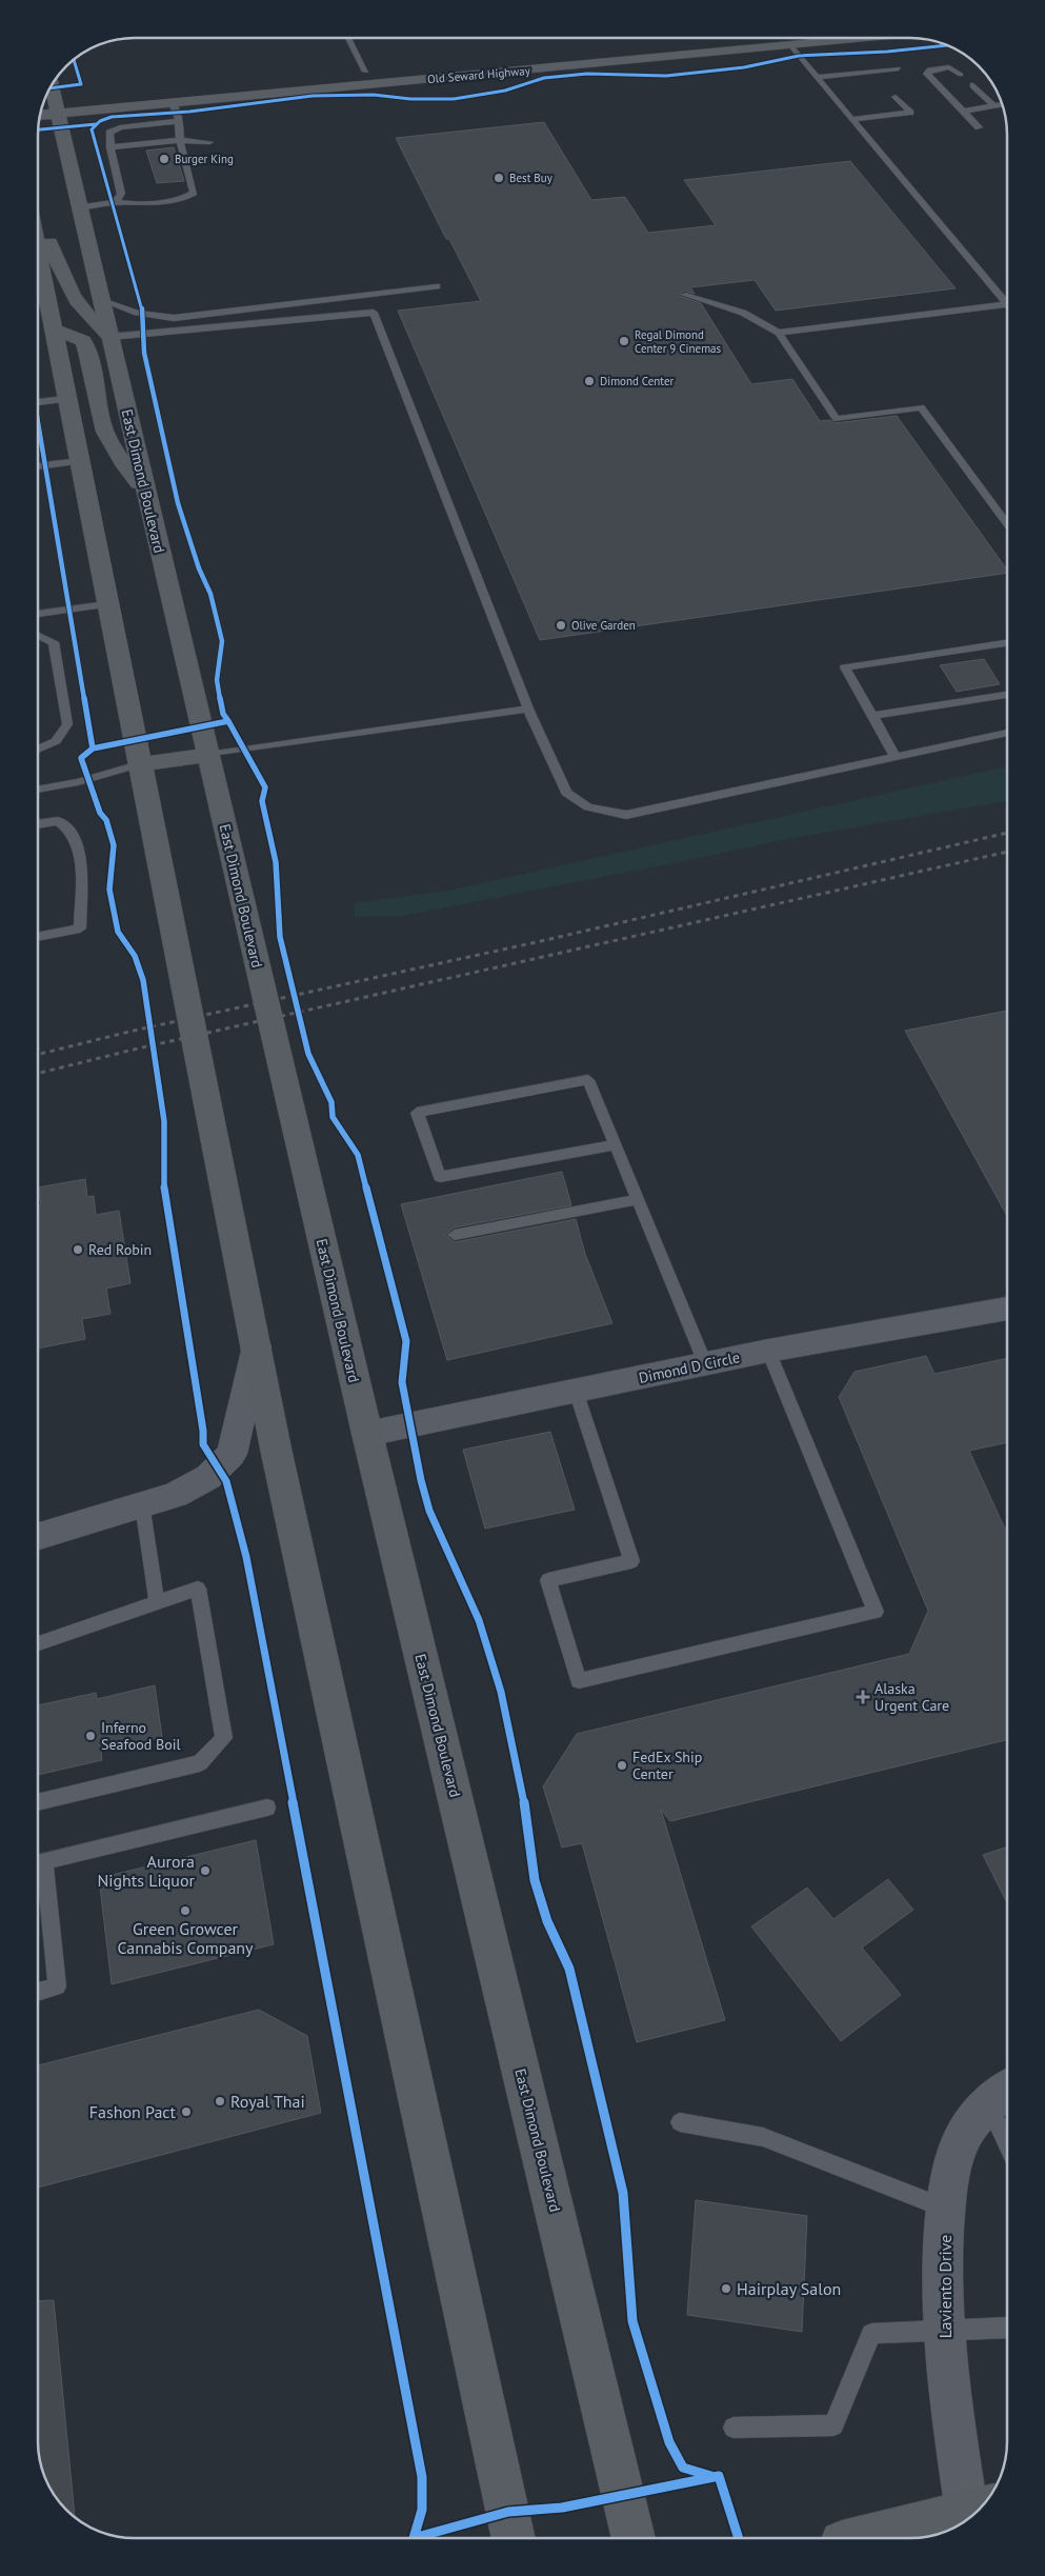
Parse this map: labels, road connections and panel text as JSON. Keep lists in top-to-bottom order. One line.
{"streets":{"main road":["Old Seward Highway","East Dimond Boulevard"],"street":["Dimond D Circle","Laviento Drive"]},"crossings":[["Old Seward Highway","East Dimond Boulevard"],["East Dimond Boulevard","Dimond D Circle"]],"places":{"other":["Burger King","Best Buy","Regal Dimond Center 9 Cinemas","Dimond Center","Olive Garden","Red Robin","Inferno Seafood Boil","FedEx Ship Center","Aurora Nights Liquor","Green Growcer Cannabis Company","Royal Thai","Fashon Pact","Hairplay Salon"],"health":["Alaska Urgent Care"]}}
